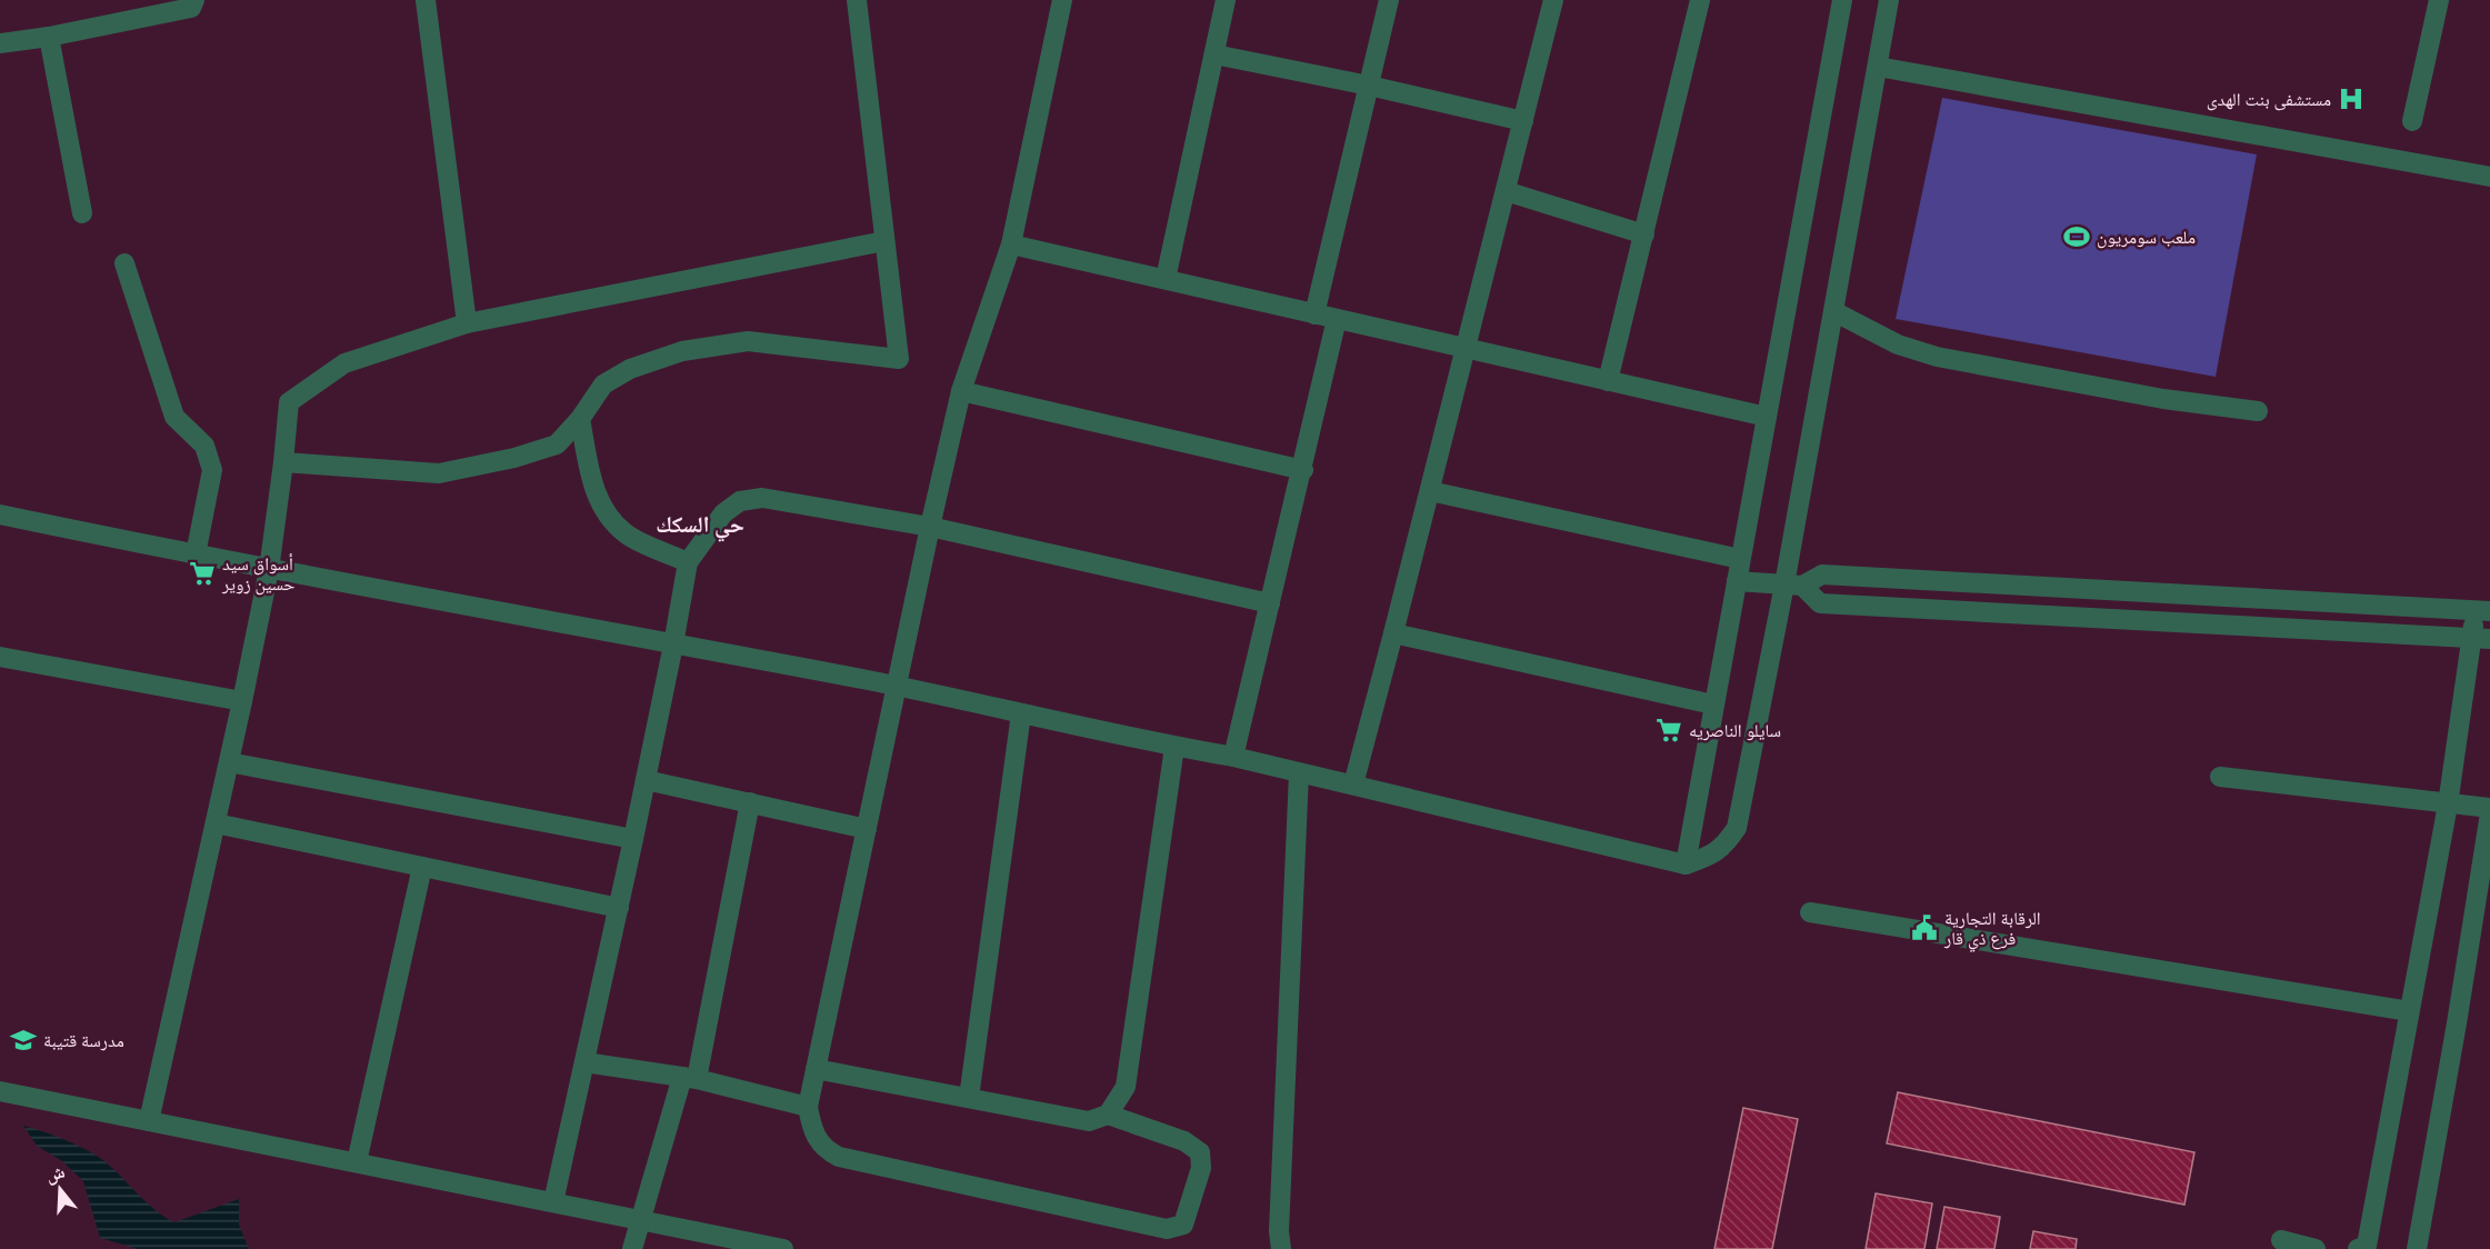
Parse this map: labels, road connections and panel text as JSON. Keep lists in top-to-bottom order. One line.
{"districts":["حي السكك"],"places":{"hospital":["مستشفى بنت الهدى"],"sports":["ملعب سومريون"],"supermarket":["أسواق سيد حسين زوير","سايلو الناصريه"],"public building":["الرقابة التجارية فرع ذي قار"],"school or university":["مدرسة قتيبة"]},"north":"top"}
